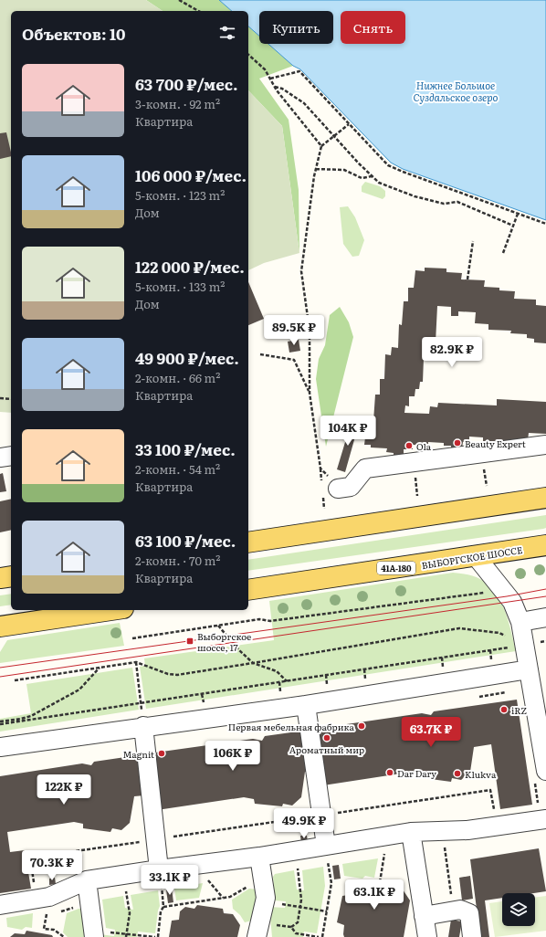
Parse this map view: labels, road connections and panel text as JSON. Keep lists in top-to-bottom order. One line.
{"streets":{"main road":["ВЫБОРГСКОЕ ШОССЕ","41А-180"]},"water":["Нижнее Большое Суздальское озеро"],"places":{"other":["Beauty Expert","Ola","iRZ","Первая мебельная фабрика","Ароматный мир","Magnit","Dar Dary","Klukva"],"transit":["Выборгское шоссе, 17"]},"page":{"chip":["Купить","Снять"],"heading":"Объектов: 10","list":[{"name":"63 700 ₽/мес.","note":"3-комн. · 92 m² · Квартира"},{"name":"106 000 ₽/мес.","note":"5-комн. · 123 m² · Дом"},{"name":"122 000 ₽/мес.","note":"5-комн. · 133 m² · Дом"},{"name":"49 900 ₽/мес.","note":"2-комн. · 66 m² · Квартира"},{"name":"33 100 ₽/мес.","note":"2-комн. · 54 m² · Квартира"},{"name":"63 100 ₽/мес.","note":"2-комн. · 70 m² · Квартира"}],"price":["89.5K ₽","82.9K ₽","104K ₽","63.7K ₽","106K ₽","122K ₽","49.9K ₽","70.3K ₽","33.1K ₽","63.1K ₽"]}}
